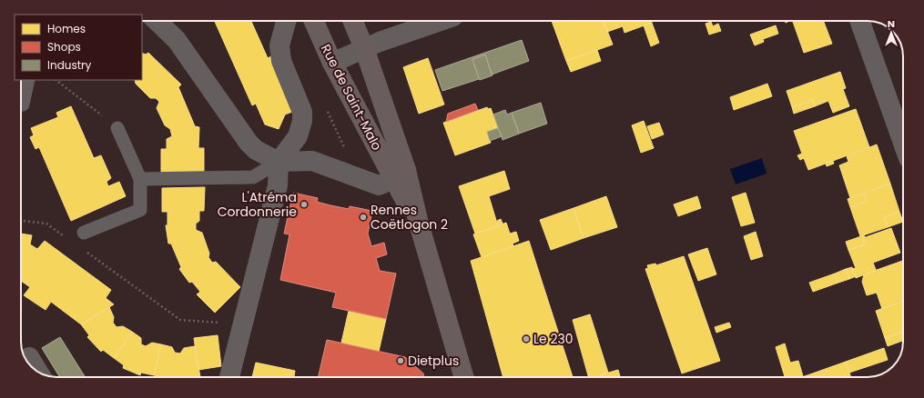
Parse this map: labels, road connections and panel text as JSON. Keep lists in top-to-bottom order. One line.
{"streets":{"main road":["Rue de Saint-Malo"]},"places":["L'Atréma Cordonnerie","Rennes Coëtlogon 2","Le 230","Dietplus"],"legend":["Homes","Shops","Industry"],"north":"top"}
